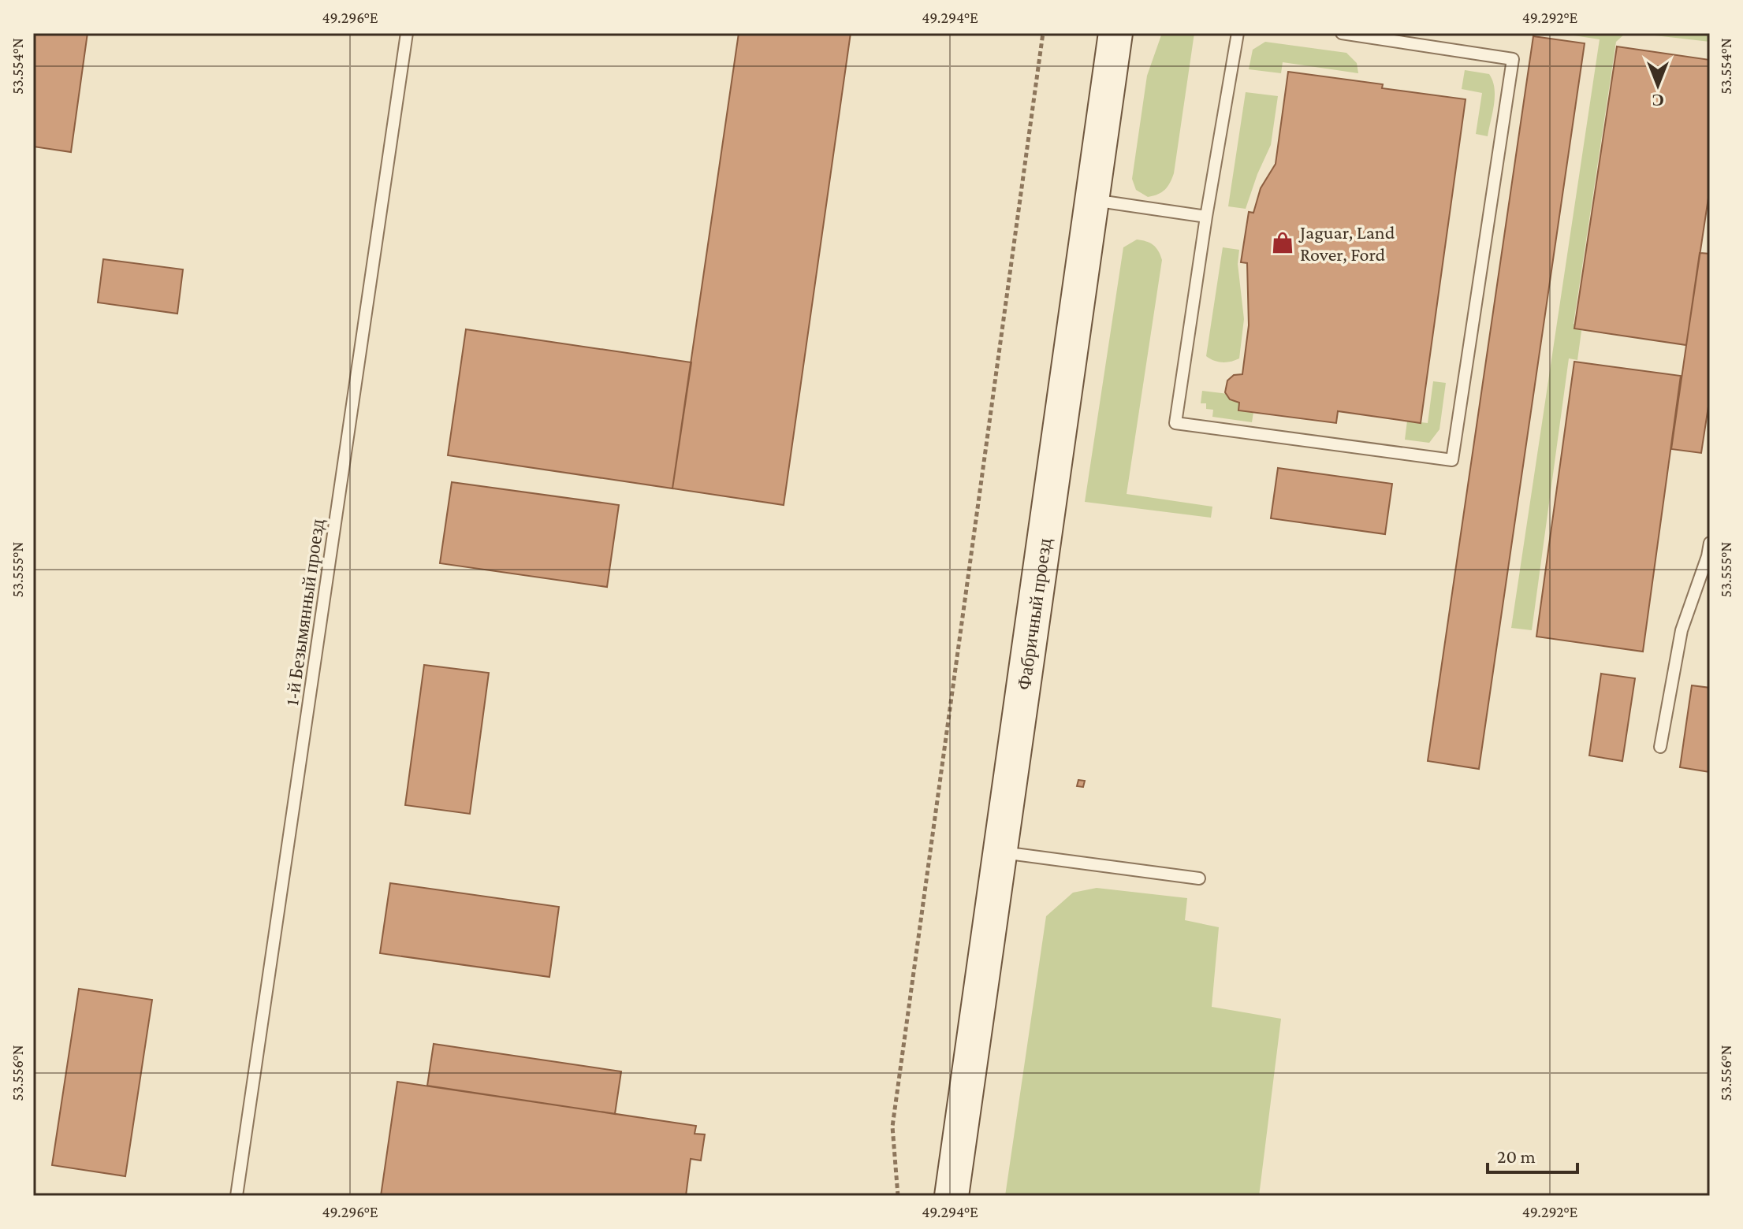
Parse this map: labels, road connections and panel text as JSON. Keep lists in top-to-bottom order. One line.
{"streets":{"street":["Фабричный проезд"],"lane":["1-й Безымянный проезд"]},"places":{"shop":["Jaguar, Land Rover, Ford"]},"scale_bar":"20 m","north":"bottom","coordinates":["49.296°E","49.294°E","49.292°E","53.554°N","53.555°N","53.556°N"]}
